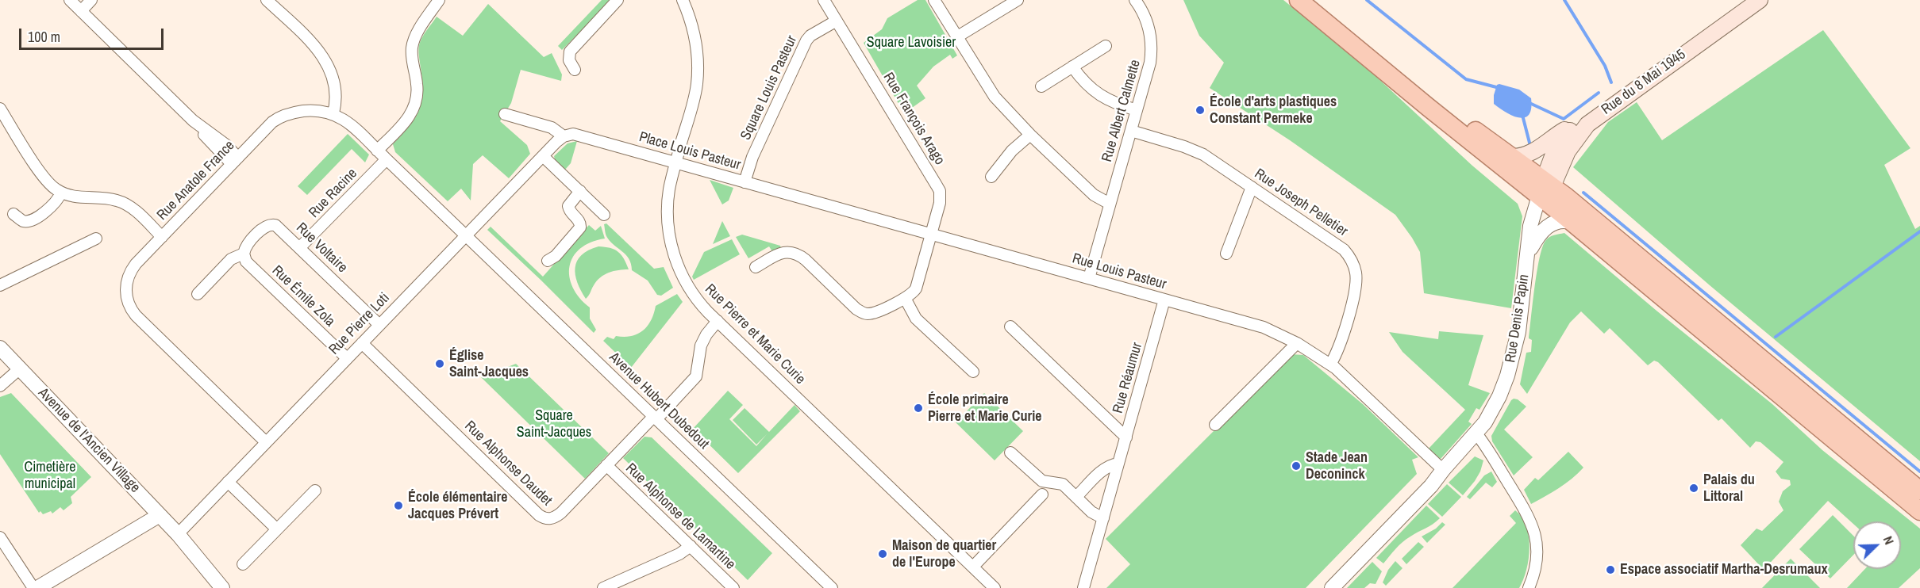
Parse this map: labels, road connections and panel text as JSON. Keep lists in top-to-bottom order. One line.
{"streets":{"main road":["Rue du 8 Mai 1945"],"street":["Square Louis Pasteur","Rue Albert Calmette","Rue François Arago","Place Louis Pasteur","Rue Anatole France","Rue Racine","Rue Joseph Pelletier","Rue Voltaire","Rue Louis Pasteur","Rue Émile Zola","Rue Denis Papin","Rue Pierre Loti","Rue Pierre et Marie Curie","Rue Réaumur","Avenue Hubert Dubedout","Avenue de l'Ancien Village","Rue Alphonse Daudet","Rue Alphonse de Lamartine"]},"crossings":[["Rue du 8 Mai 1945","Rue Denis Papin"],["Square Louis Pasteur","Rue François Arago"],["Square Louis Pasteur","Place Louis Pasteur"],["Square Louis Pasteur","Rue Louis Pasteur"],["Rue Albert Calmette","Rue Joseph Pelletier"],["Rue Albert Calmette","Rue Louis Pasteur"],["Rue François Arago","Rue Louis Pasteur"],["Place Louis Pasteur","Rue Louis Pasteur"],["Place Louis Pasteur","Rue Pierre Loti"],["Place Louis Pasteur","Rue Pierre et Marie Curie"],["Rue Anatole France","Rue Pierre Loti"],["Rue Racine","Rue Voltaire"],["Rue Joseph Pelletier","Rue Louis Pasteur"],["Rue Voltaire","Rue Émile Zola"],["Rue Voltaire","Rue Pierre Loti"],["Rue Louis Pasteur","Rue Denis Papin"],["Rue Louis Pasteur","Rue Réaumur"],["Rue Émile Zola","Rue Pierre Loti"],["Rue Pierre Loti","Avenue Hubert Dubedout"],["Rue Pierre Loti","Avenue de l'Ancien Village"],["Rue Pierre Loti","Rue Alphonse Daudet"],["Rue Pierre et Marie Curie","Rue Alphonse Daudet"],["Avenue Hubert Dubedout","Rue Alphonse Daudet"],["Rue Alphonse Daudet","Rue Alphonse de Lamartine"]],"parks":["Square Lavoisier","Square Saint-Jacques","Cimetière municipal"],"places":["École d'arts plastiques Constant Permeke","Église Saint-Jacques","École primaire Pierre et Marie Curie","Stade Jean Deconinck","Palais du Littoral","École élémentaire Jacques Prévert","Maison de quartier de l'Europe","Espace associatif Martha-Desrumaux"],"scale_bar":"100 m","north":"top right"}
